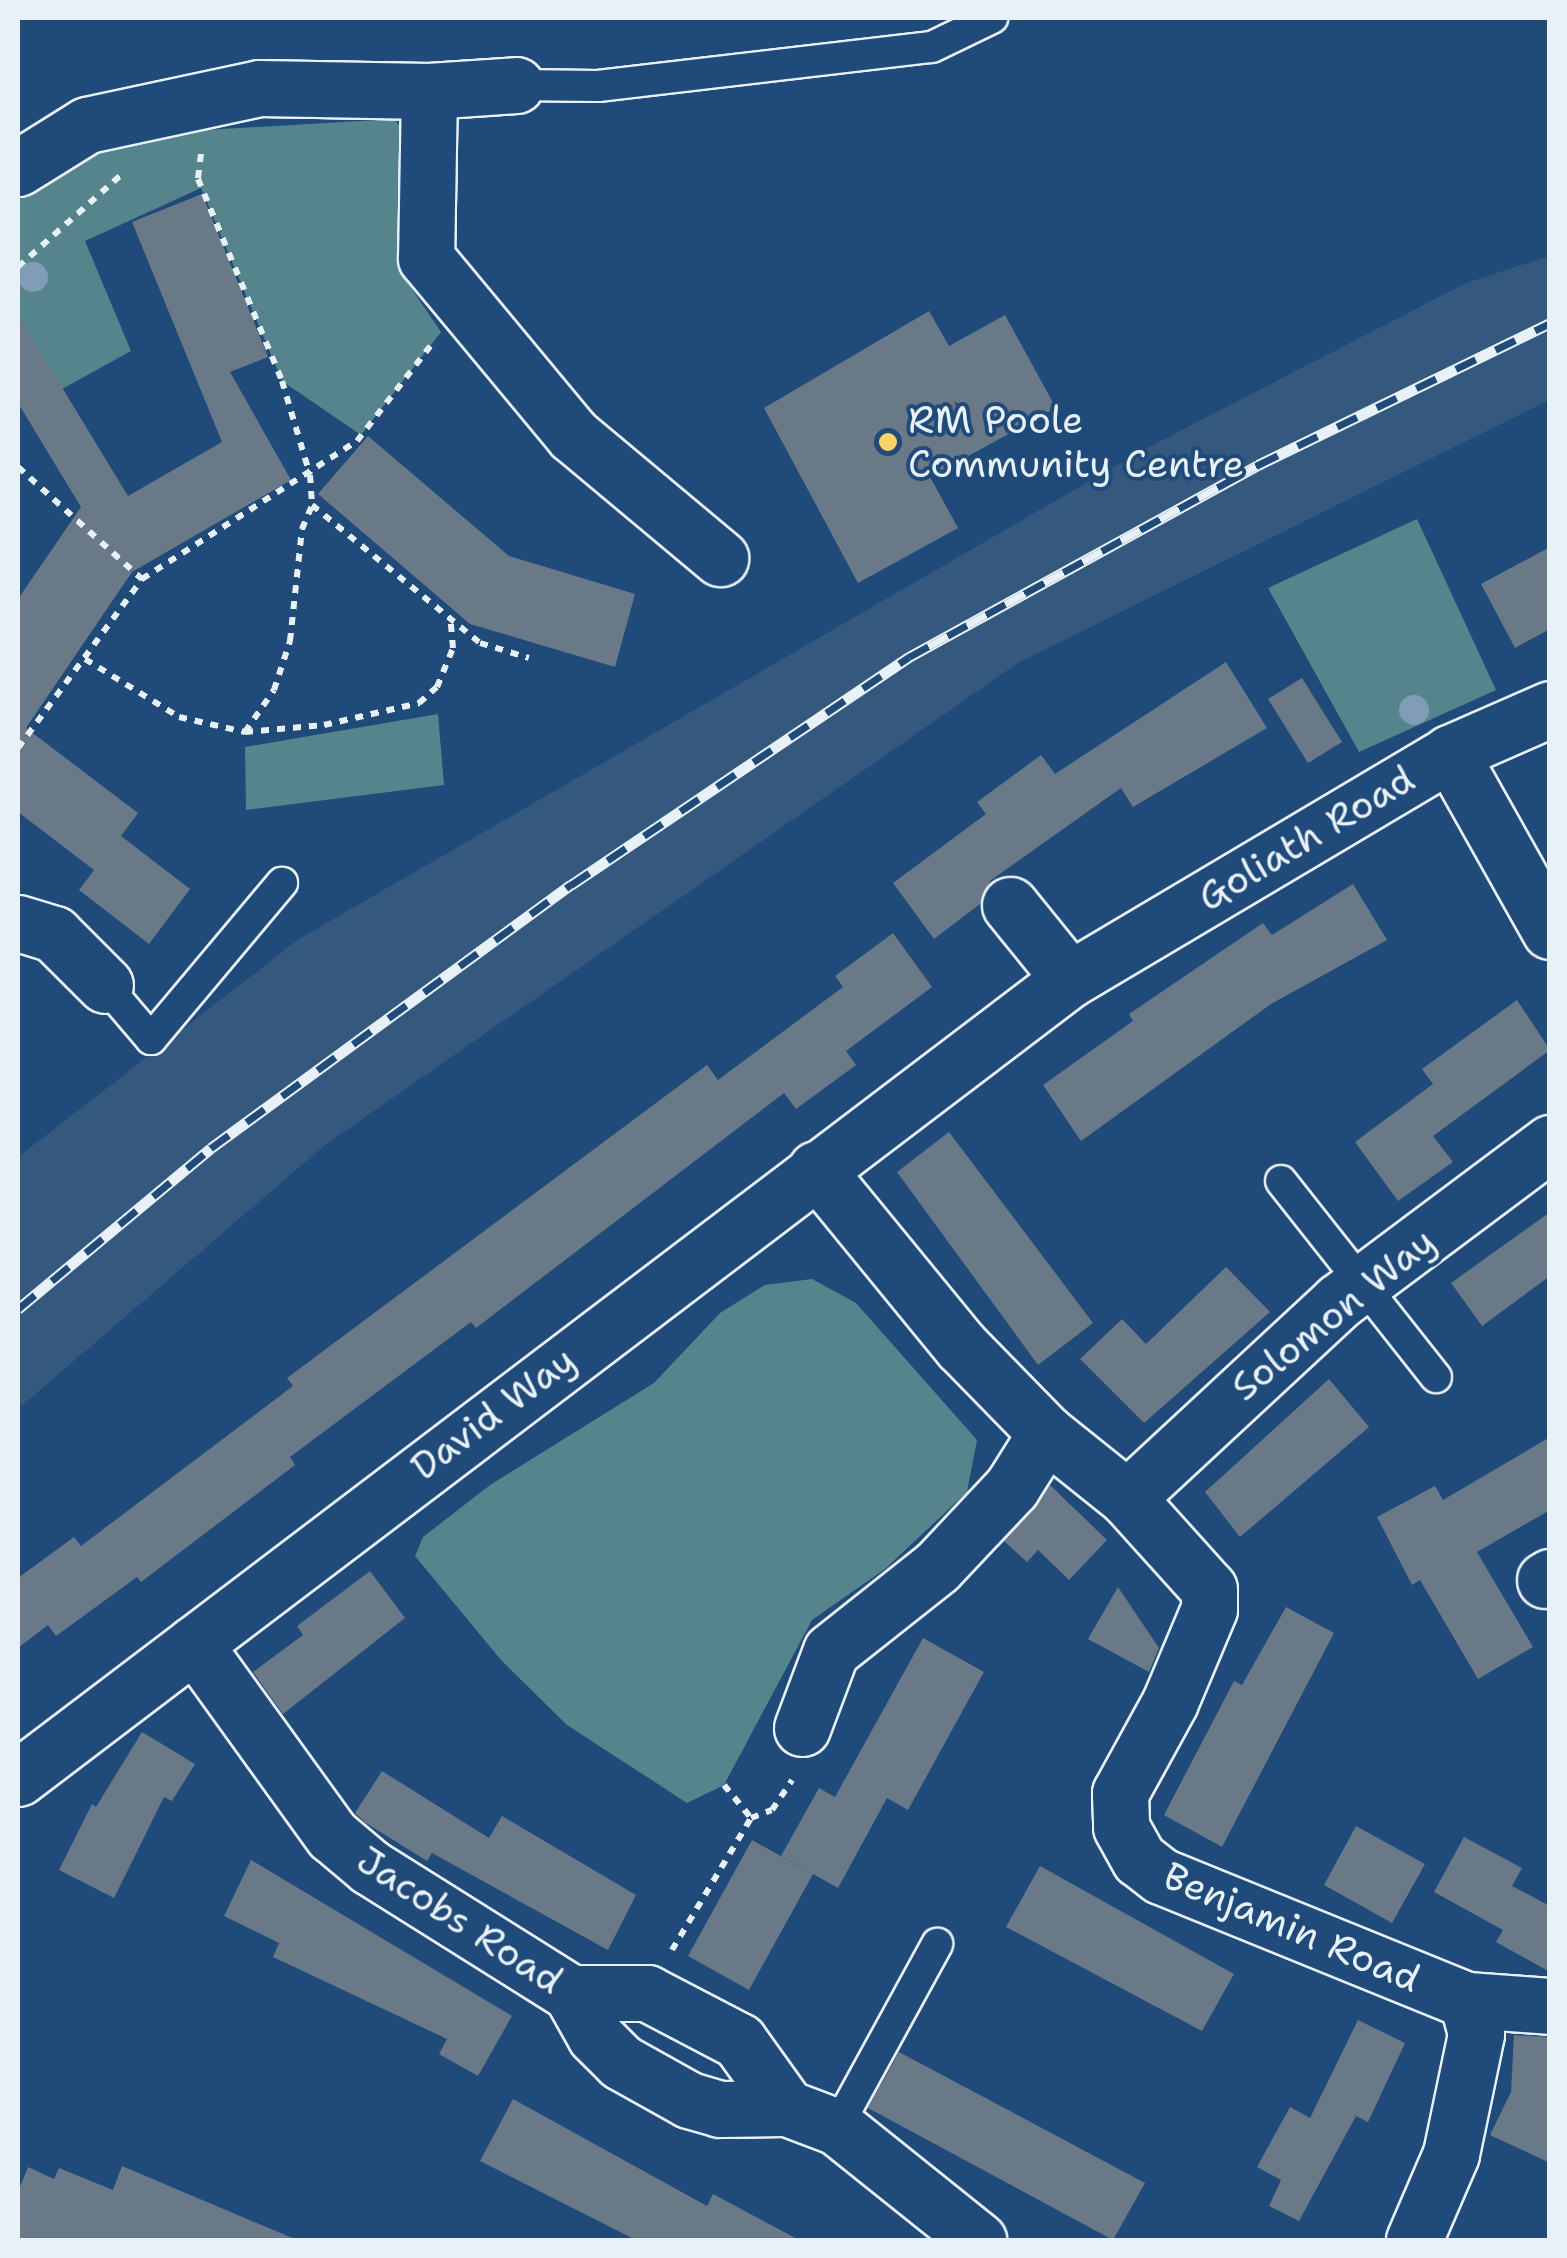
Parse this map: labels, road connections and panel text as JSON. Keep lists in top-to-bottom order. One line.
{"streets":{"street":["Goliath Road","Solomon Way","David Way","Jacobs Road","Benjamin Road"]},"crossings":[["Goliath Road","David Way"],["Solomon Way","Benjamin Road"],["David Way","Jacobs Road"],["David Way","Benjamin Road"]],"places":["RM Poole Community Centre"]}
